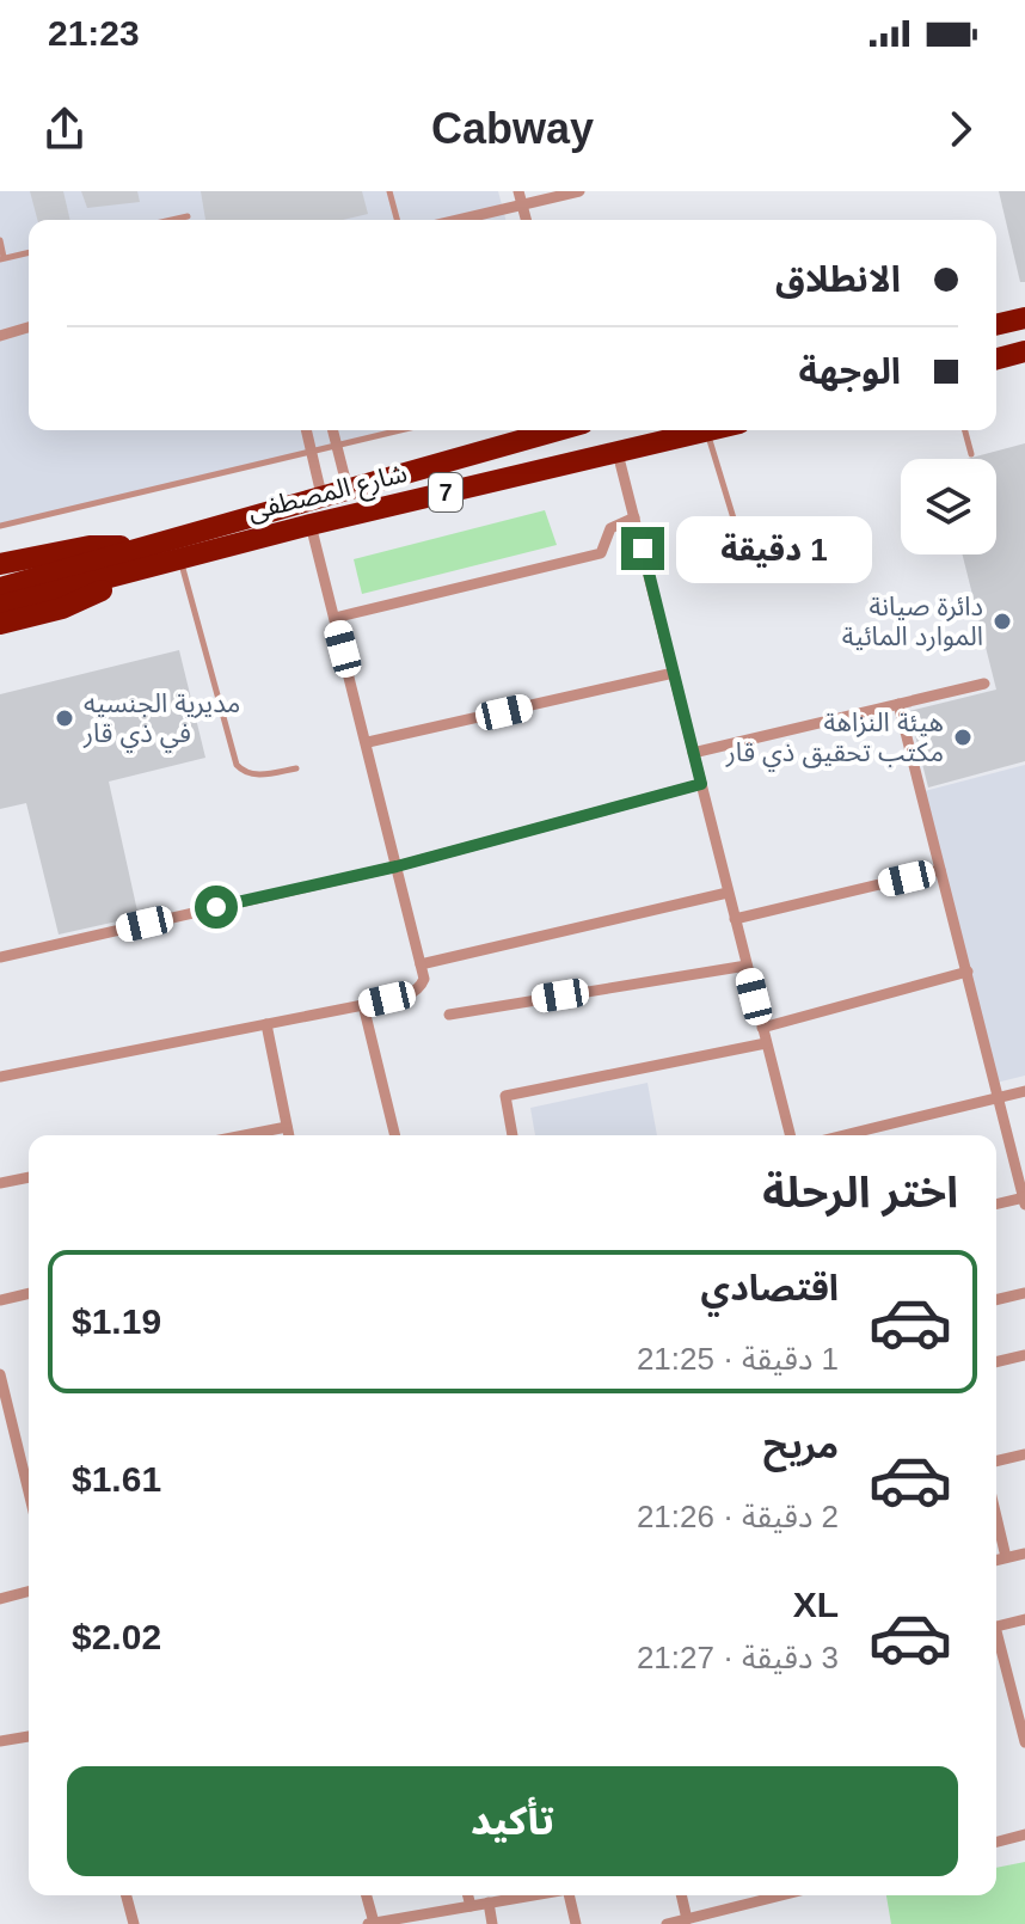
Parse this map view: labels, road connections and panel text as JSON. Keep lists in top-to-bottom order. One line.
{"streets":{"highway":["شارع المصطفى","7"]},"crossings":[["شارع المصطفى","7"]],"places":["دائرة صيانة الموارد المائية","مديرية الجنسيه في ذي قار","هيئة النزاهة مكتب تحقيق ذي قار"],"page":{"status":"21:23","header":"Cabway","banner":["الانطلاق","الوجهة"],"bubble":"1 دقيقة","heading":"اختر الرحلة","list":[{"name":"اقتصادي","note":"1 دقيقة · 21:25","value":"$1.19"},{"name":"مريح","note":"2 دقيقة · 21:26","value":"$1.61"},{"name":"XL","note":"3 دقيقة · 21:27","value":"$2.02"}],"buttons":"تأكيد"}}
